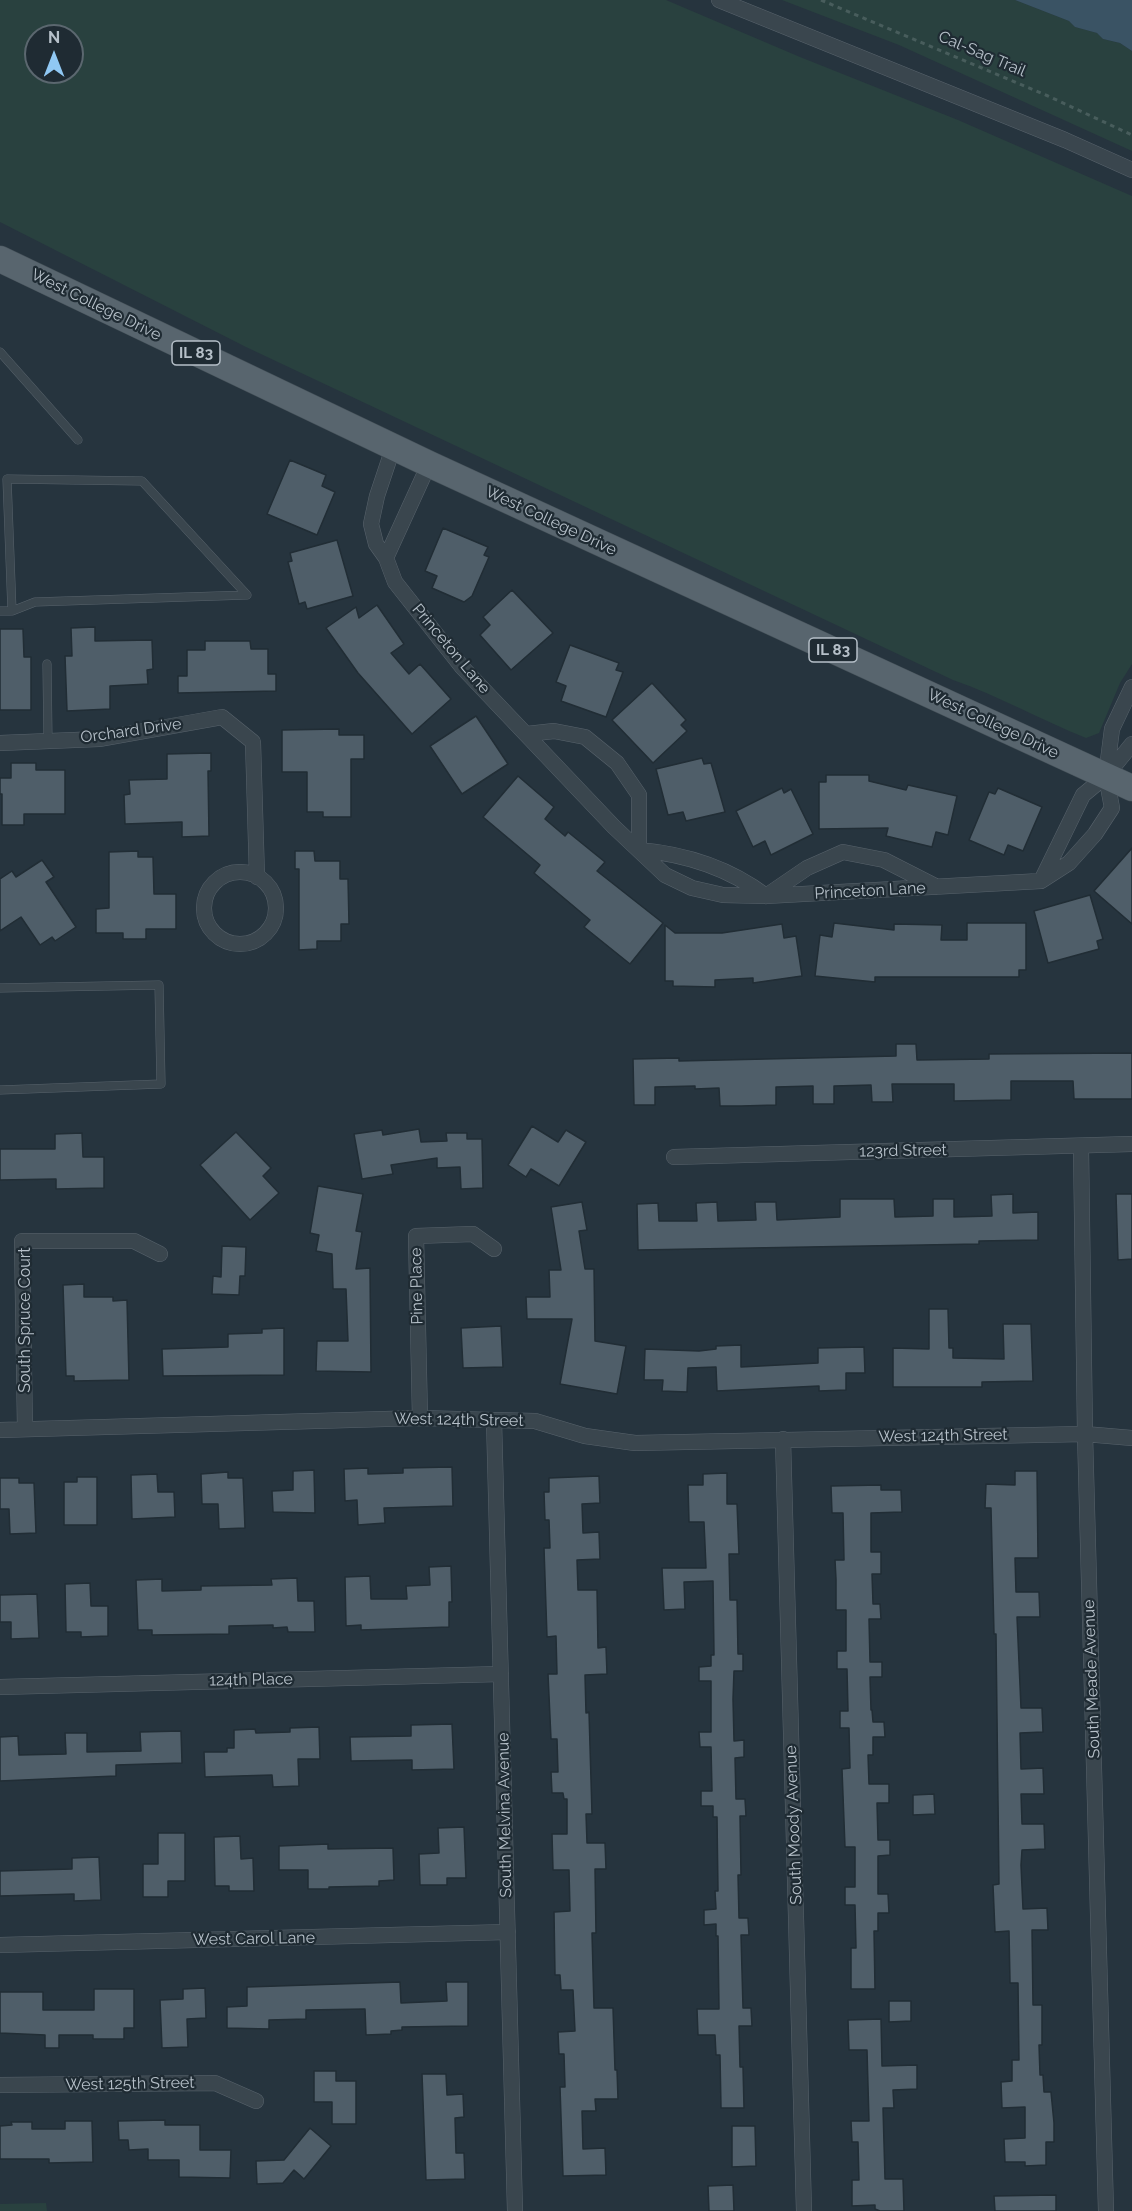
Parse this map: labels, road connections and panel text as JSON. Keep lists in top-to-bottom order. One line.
{"streets":{"main road":["West College Drive","IL 83"],"street":["Princeton Lane","Orchard Drive","123rd Street","Pine Place","South Spruce Court","West 124th Street","South Meade Avenue","124th Place","South Melvina Avenue","South Moody Avenue","West Carol Lane","West 125th Street"],"path":["Cal-Sag Trail"]},"crossings":[["West College Drive","IL 83"],["West College Drive","Princeton Lane"],["IL 83","Princeton Lane"],["123rd Street","South Meade Avenue"],["Pine Place","West 124th Street"],["South Spruce Court","West 124th Street"],["West 124th Street","South Meade Avenue"],["West 124th Street","South Melvina Avenue"],["West 124th Street","South Moody Avenue"],["124th Place","South Melvina Avenue"],["South Melvina Avenue","West Carol Lane"]],"north":"top"}
